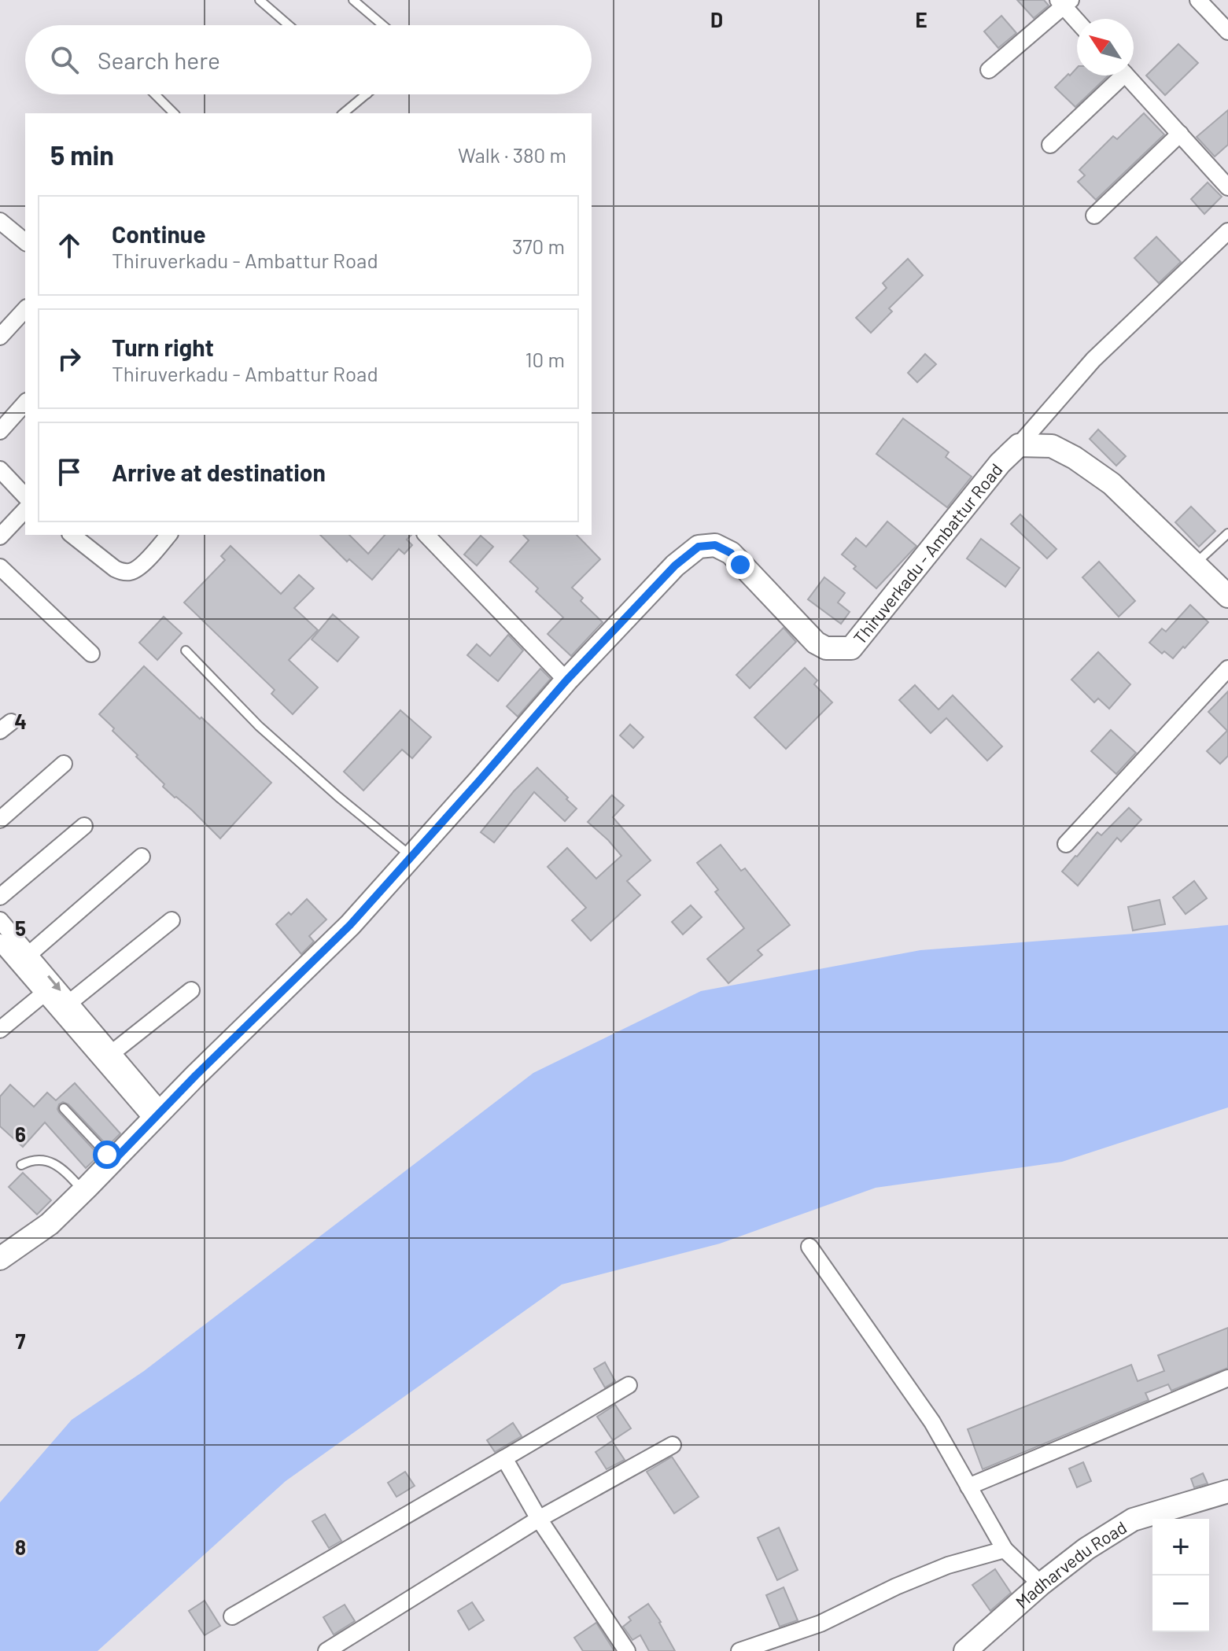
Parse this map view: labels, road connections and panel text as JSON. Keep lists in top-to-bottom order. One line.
{"streets":{"main road":["Thiruverkadu - Ambattur Road","Madharvedu Road"]},"north":"top left","page":{"search":"Search here","heading":["5 min","Walk · 380 m"],"list":[["Continue","Thiruverkadu - Ambattur Road","370 m"],["Turn right","Thiruverkadu - Ambattur Road","10 m"],"Arrive at destination"],"map_buttons":["+","−"]},"grid":{"columns":["D","E"],"rows":["4","5","6","7","8"]}}
